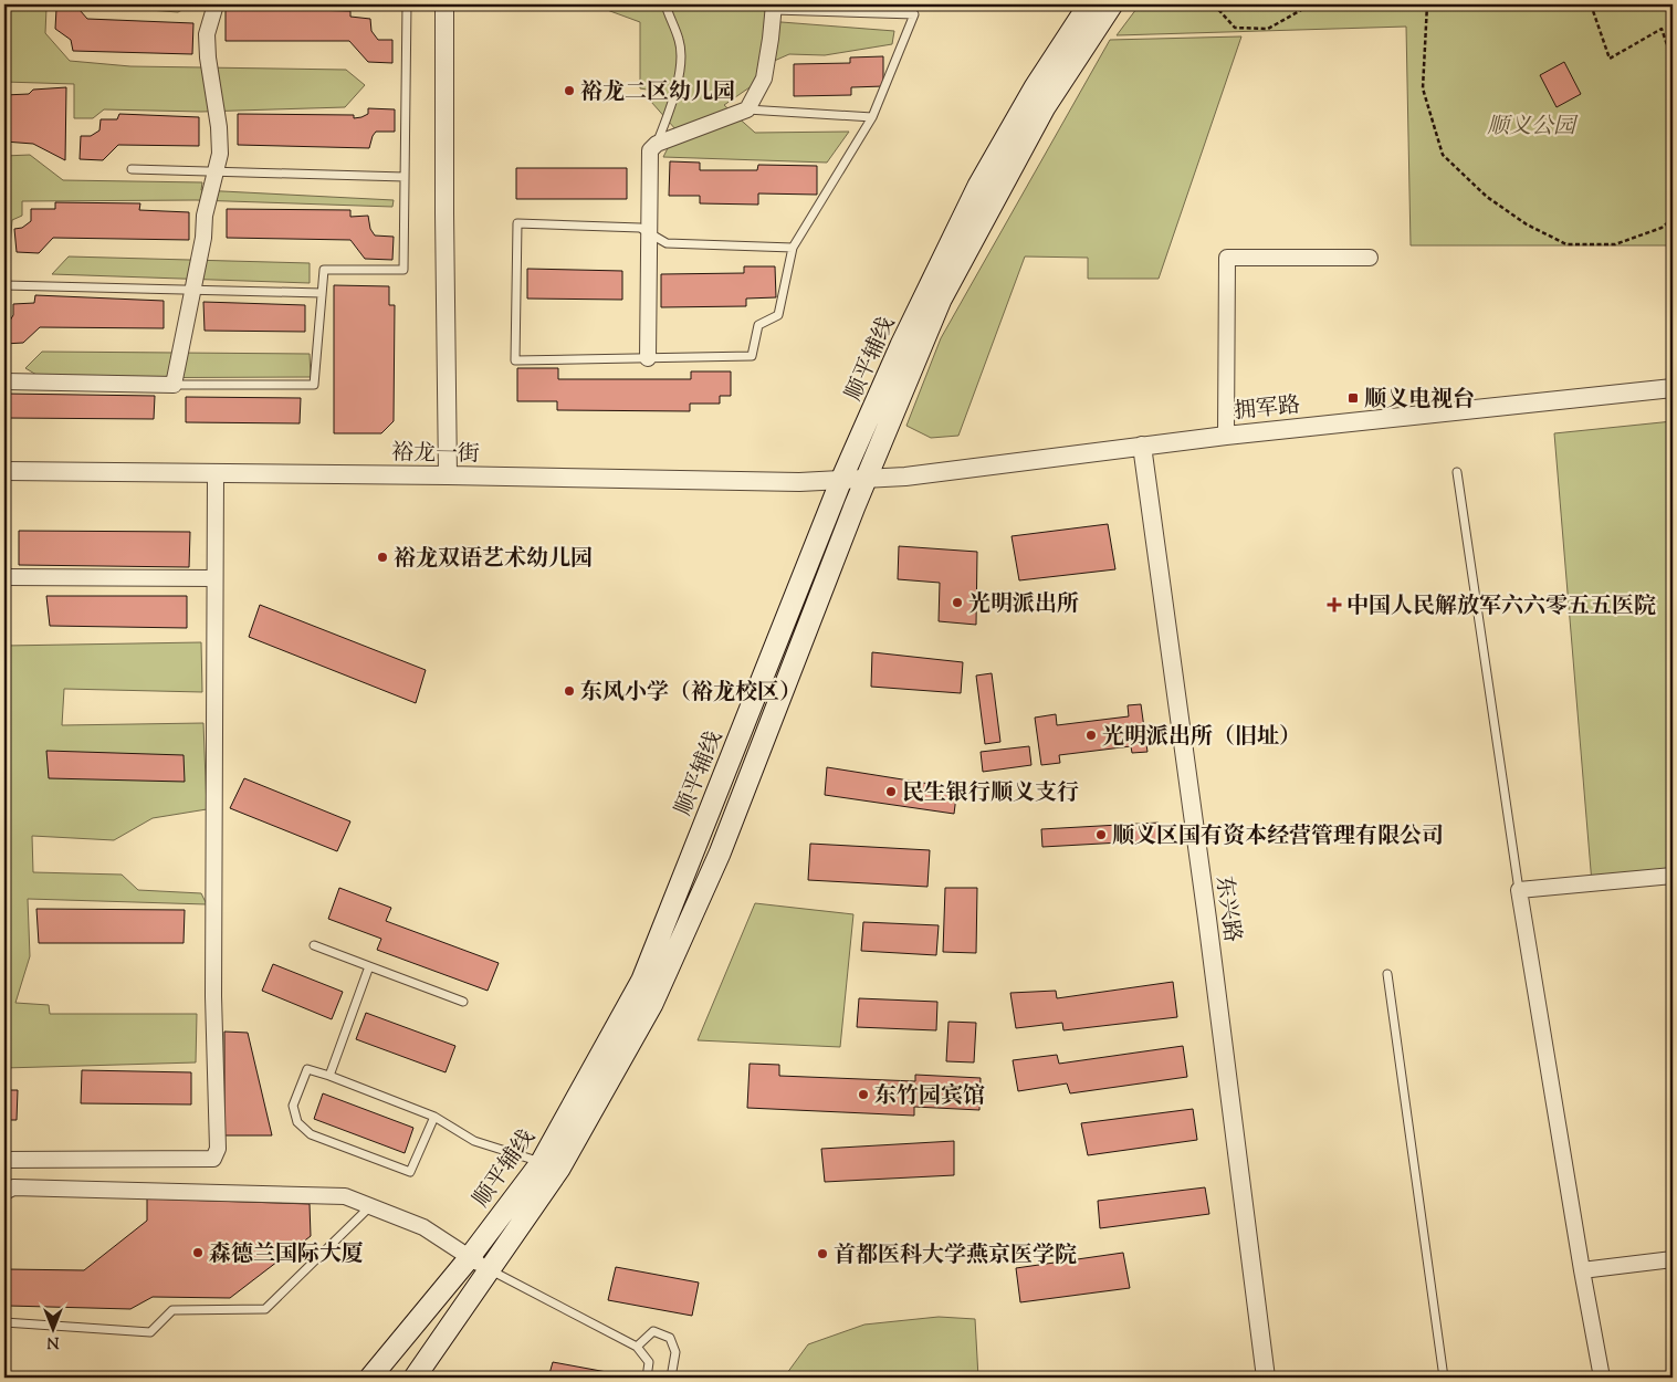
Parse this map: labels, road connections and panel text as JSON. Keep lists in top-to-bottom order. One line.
{"streets":{"main road":["顺平辅线"],"street":["拥军路","裕龙一街","东兴路"]},"crossings":[["顺平辅线","拥军路"],["顺平辅线","裕龙一街"],["拥军路","裕龙一街"],["拥军路","东兴路"]],"parks":["顺义公园"],"places":{"other":["裕龙二区幼儿园","裕龙双语艺术幼儿园","光明派出所","东风小学（裕龙校区）","光明派出所（旧址）","民生银行顺义支行","顺义区国有资本经营管理有限公司","东竹园宾馆","森德兰国际大厦","首都医科大学燕京医学院"],"transit":["顺义电视台"],"health":["中国人民解放军六六零五五医院"]},"north":"bottom"}
